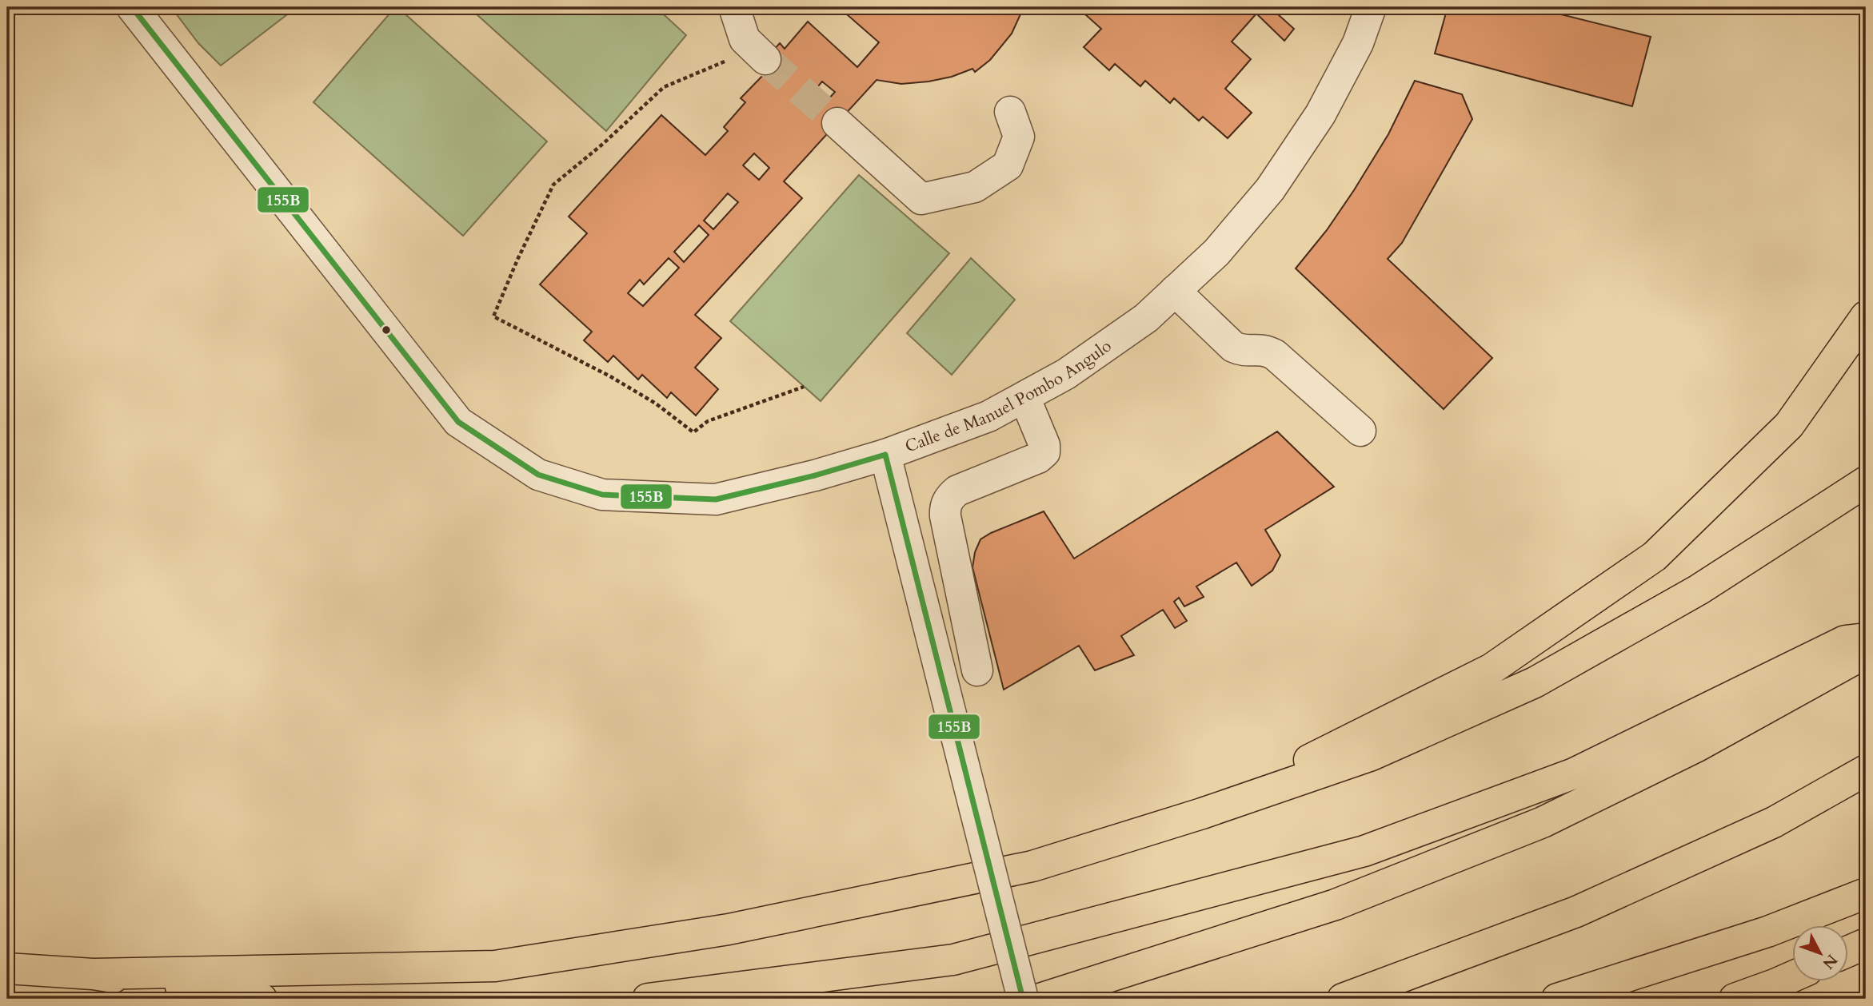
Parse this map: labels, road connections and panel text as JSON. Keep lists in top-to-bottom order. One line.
{"streets":{"street":["Calle de Manuel Pombo Angulo"]},"lines":["transit line 155B"],"north":"bottom right"}
